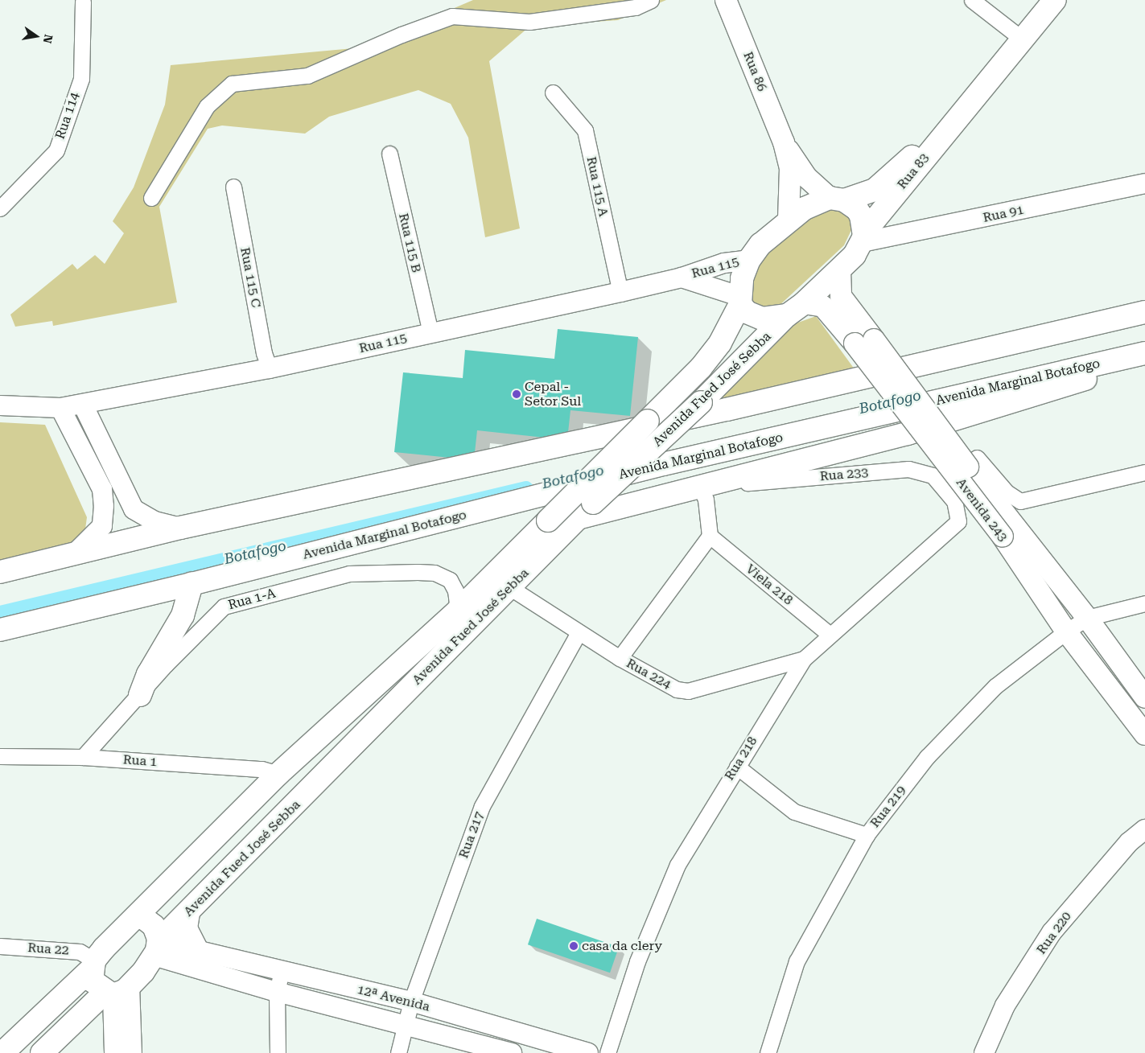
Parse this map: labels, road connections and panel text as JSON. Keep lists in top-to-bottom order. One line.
{"streets":{"main road":["Rua 86","Rua 83","Avenida Marginal Botafogo","Avenida Fued José Sebba","Avenida 243"],"street":["Rua 114","Rua 115 A","Rua 91","Rua 115 B","Rua 115","Rua 115 C","Rua 233","Viela 218","Rua 1-A","Rua 224","Rua 218","Rua 1","Rua 219","Rua 217","Rua 220","Rua 22","12ª Avenida"]},"crossings":[["Rua 86","Rua 83"],["Rua 86","Avenida Fued José Sebba"],["Rua 83","Rua 91"],["Rua 83","Avenida Fued José Sebba"],["Rua 83","Avenida 243"],["Rua 115 A","Rua 115"],["Rua 115 B","Rua 115"],["Rua 115","Rua 115 C"],["Rua 115","Avenida Fued José Sebba"],["Avenida Fued José Sebba","Avenida 243"],["Avenida Fued José Sebba","Rua 1-A"],["Avenida Fued José Sebba","Rua 224"],["Avenida Fued José Sebba","Rua 1"],["Avenida Fued José Sebba","Rua 22"],["Avenida Fued José Sebba","12ª Avenida"],["Rua 233","Rua 218"],["Avenida 243","Rua 219"],["Viela 218","Rua 218"],["Rua 1-A","Rua 1"],["Rua 224","Rua 218"],["Rua 224","Rua 217"],["Rua 217","12ª Avenida"]],"water":["Botafogo"],"places":["Cepal - Setor Sul","casa da clery"],"north":"right"}
